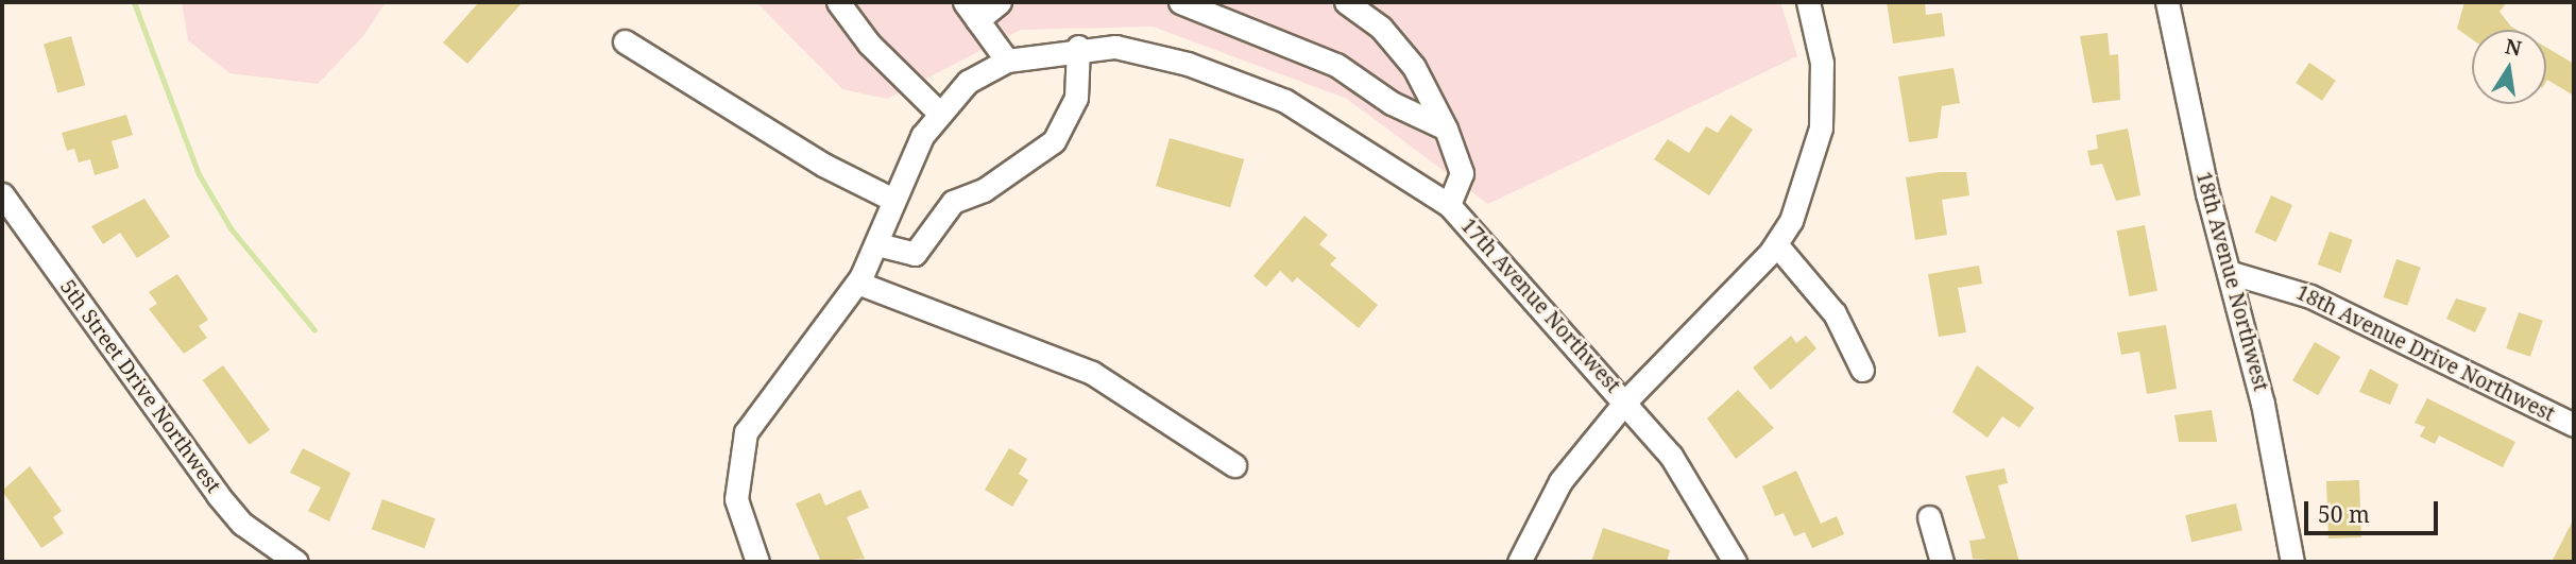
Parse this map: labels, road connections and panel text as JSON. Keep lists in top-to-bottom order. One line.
{"streets":{"street":["18th Avenue Northwest","17th Avenue Northwest","18th Avenue Drive Northwest","5th Street Drive Northwest"]},"crossings":[["18th Avenue Northwest","18th Avenue Drive Northwest"]],"scale_bar":"50 m","north":"top"}
